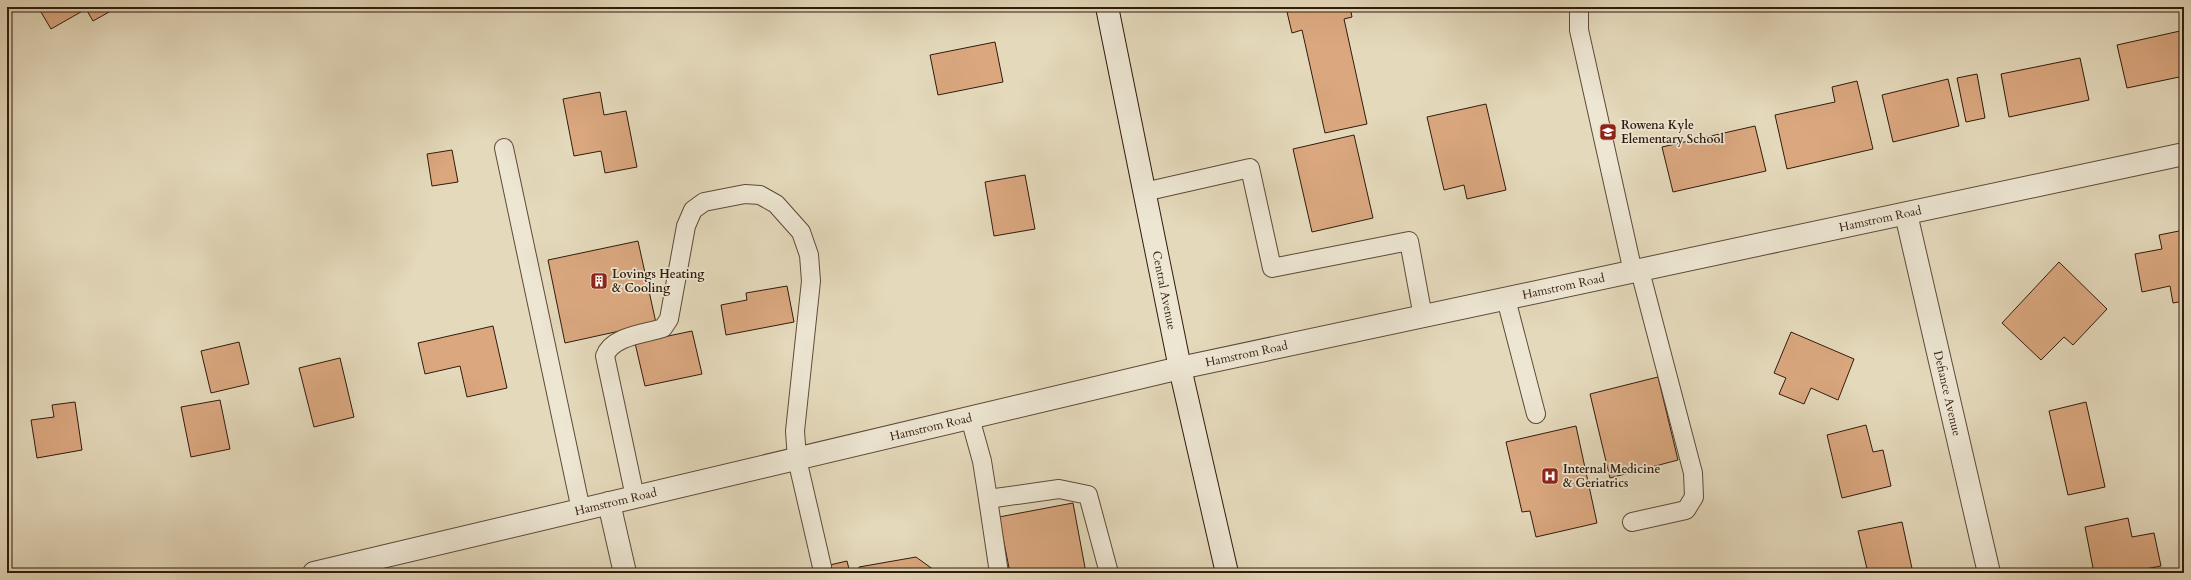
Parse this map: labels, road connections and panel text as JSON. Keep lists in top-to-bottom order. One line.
{"streets":{"street":["Hamstrom Road","Central Avenue","Defiance Avenue"]},"crossings":[["Hamstrom Road","Central Avenue"],["Hamstrom Road","Defiance Avenue"]],"places":{"school or university":["Rowena Kyle Elementary School"],"building":["Lovings Heating & Cooling"],"hospital":["Internal Medicine & Geriatrics"]}}
